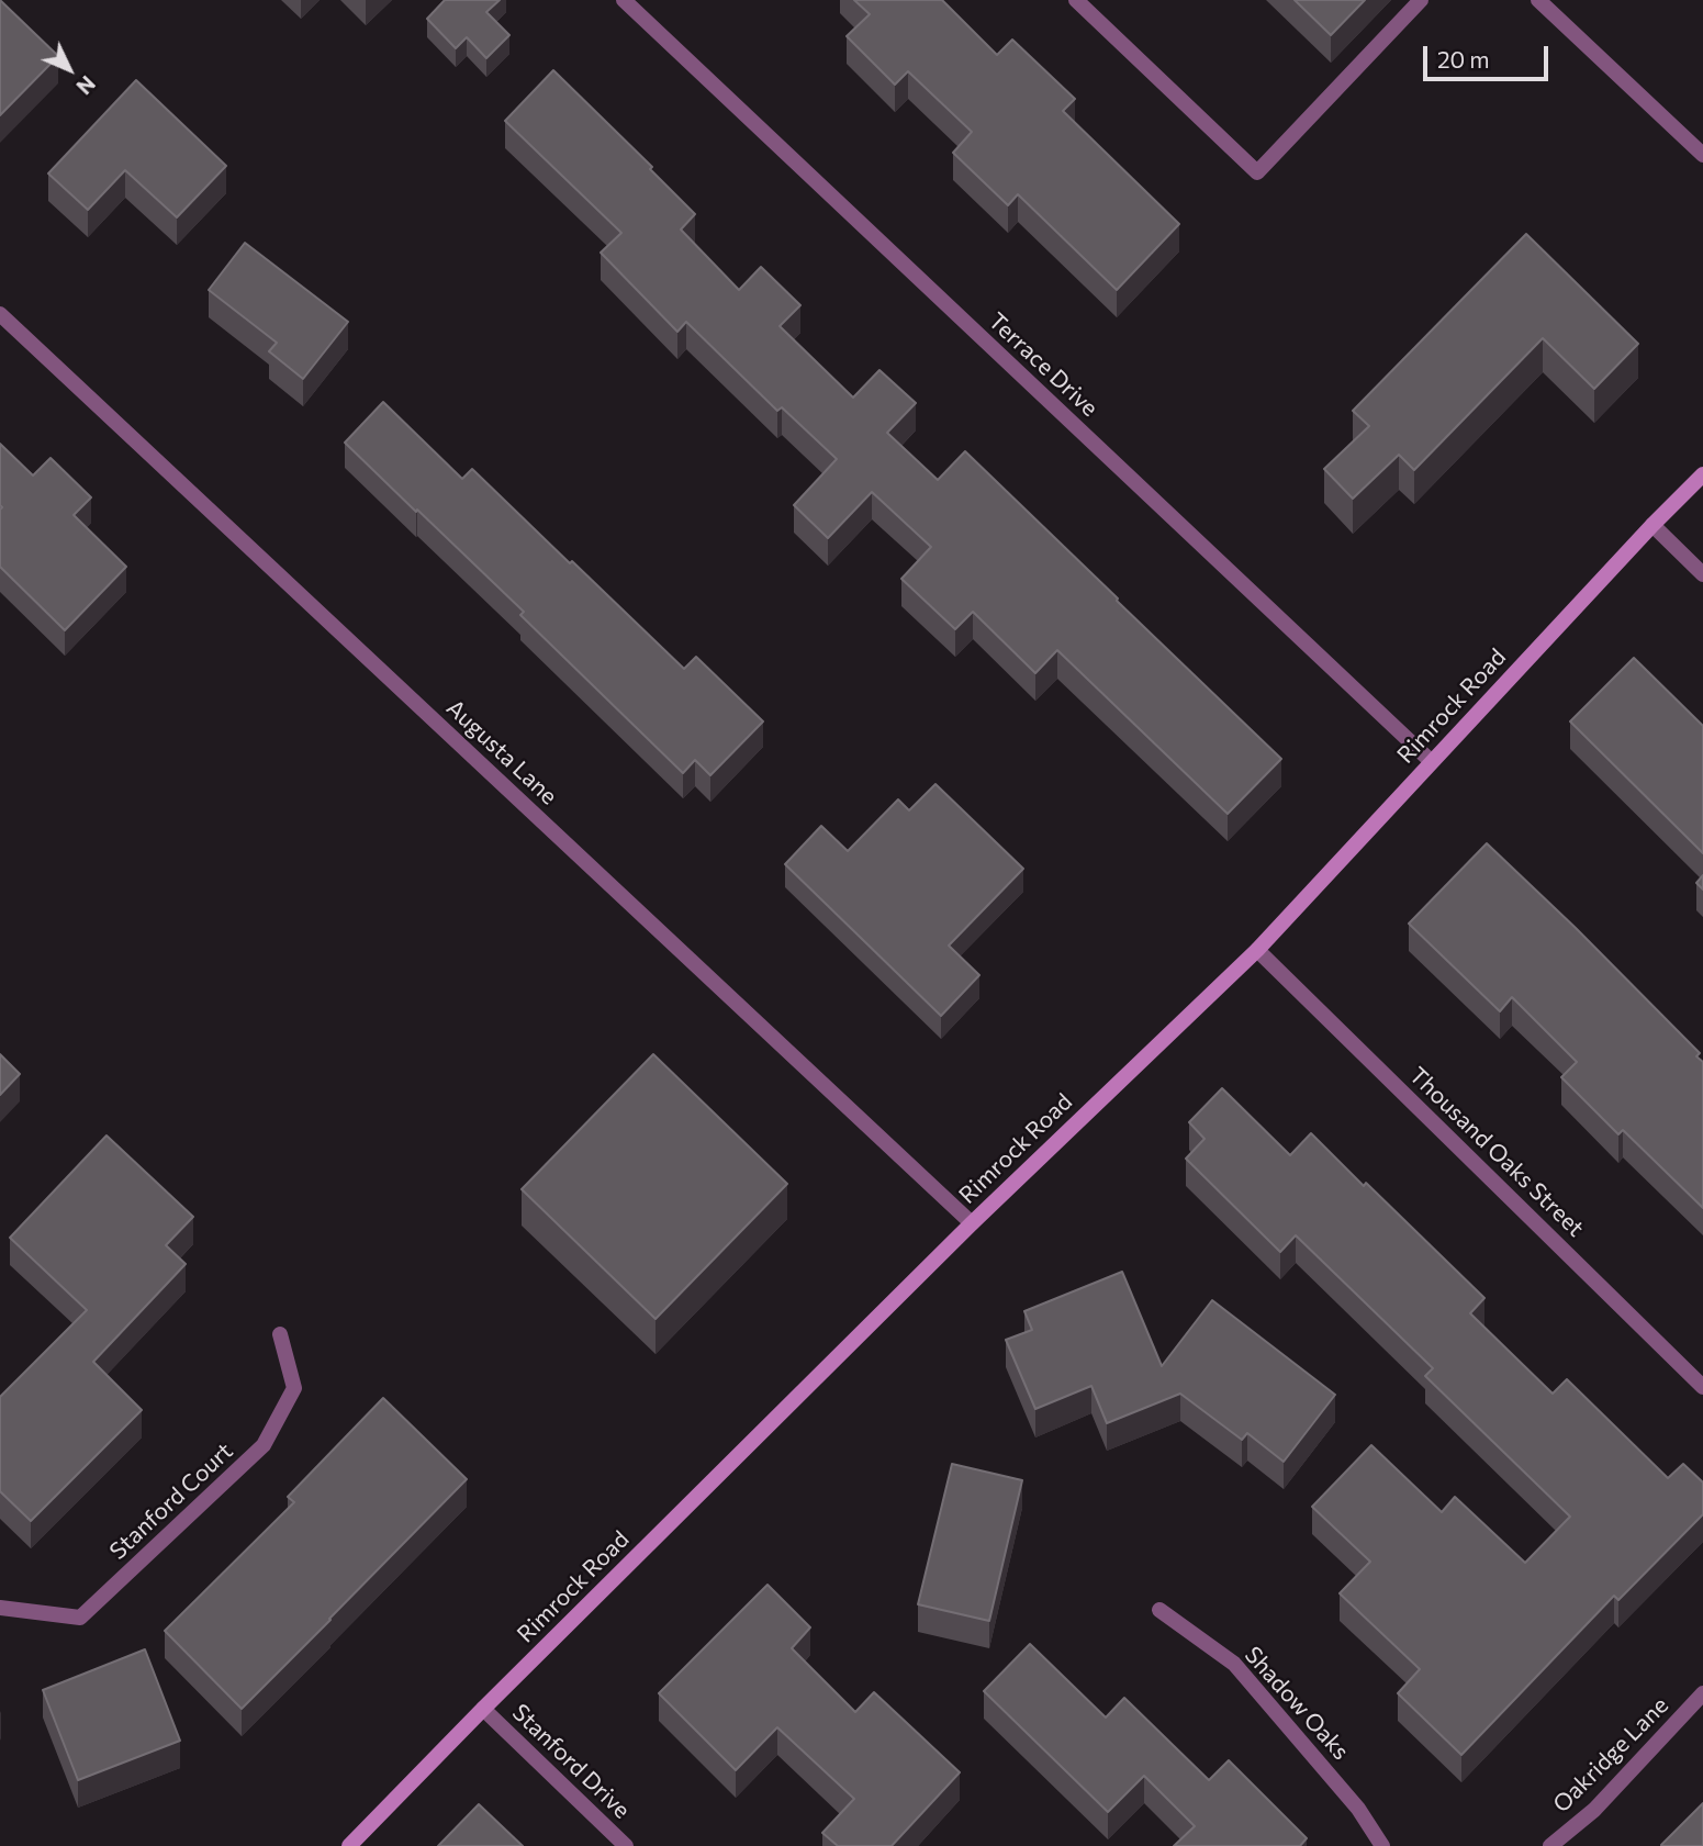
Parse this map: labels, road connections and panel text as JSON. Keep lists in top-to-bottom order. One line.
{"streets":{"main road":["Rimrock Road"],"street":["Terrace Drive","Augusta Lane","Thousand Oaks Street","Stanford Court","Shadow Oaks","Oakridge Lane","Stanford Drive"]},"crossings":[["Terrace Drive","Rimrock Road"],["Rimrock Road","Augusta Lane"],["Rimrock Road","Thousand Oaks Street"],["Rimrock Road","Stanford Drive"]],"scale_bar":"20 m","north":"bottom right"}
